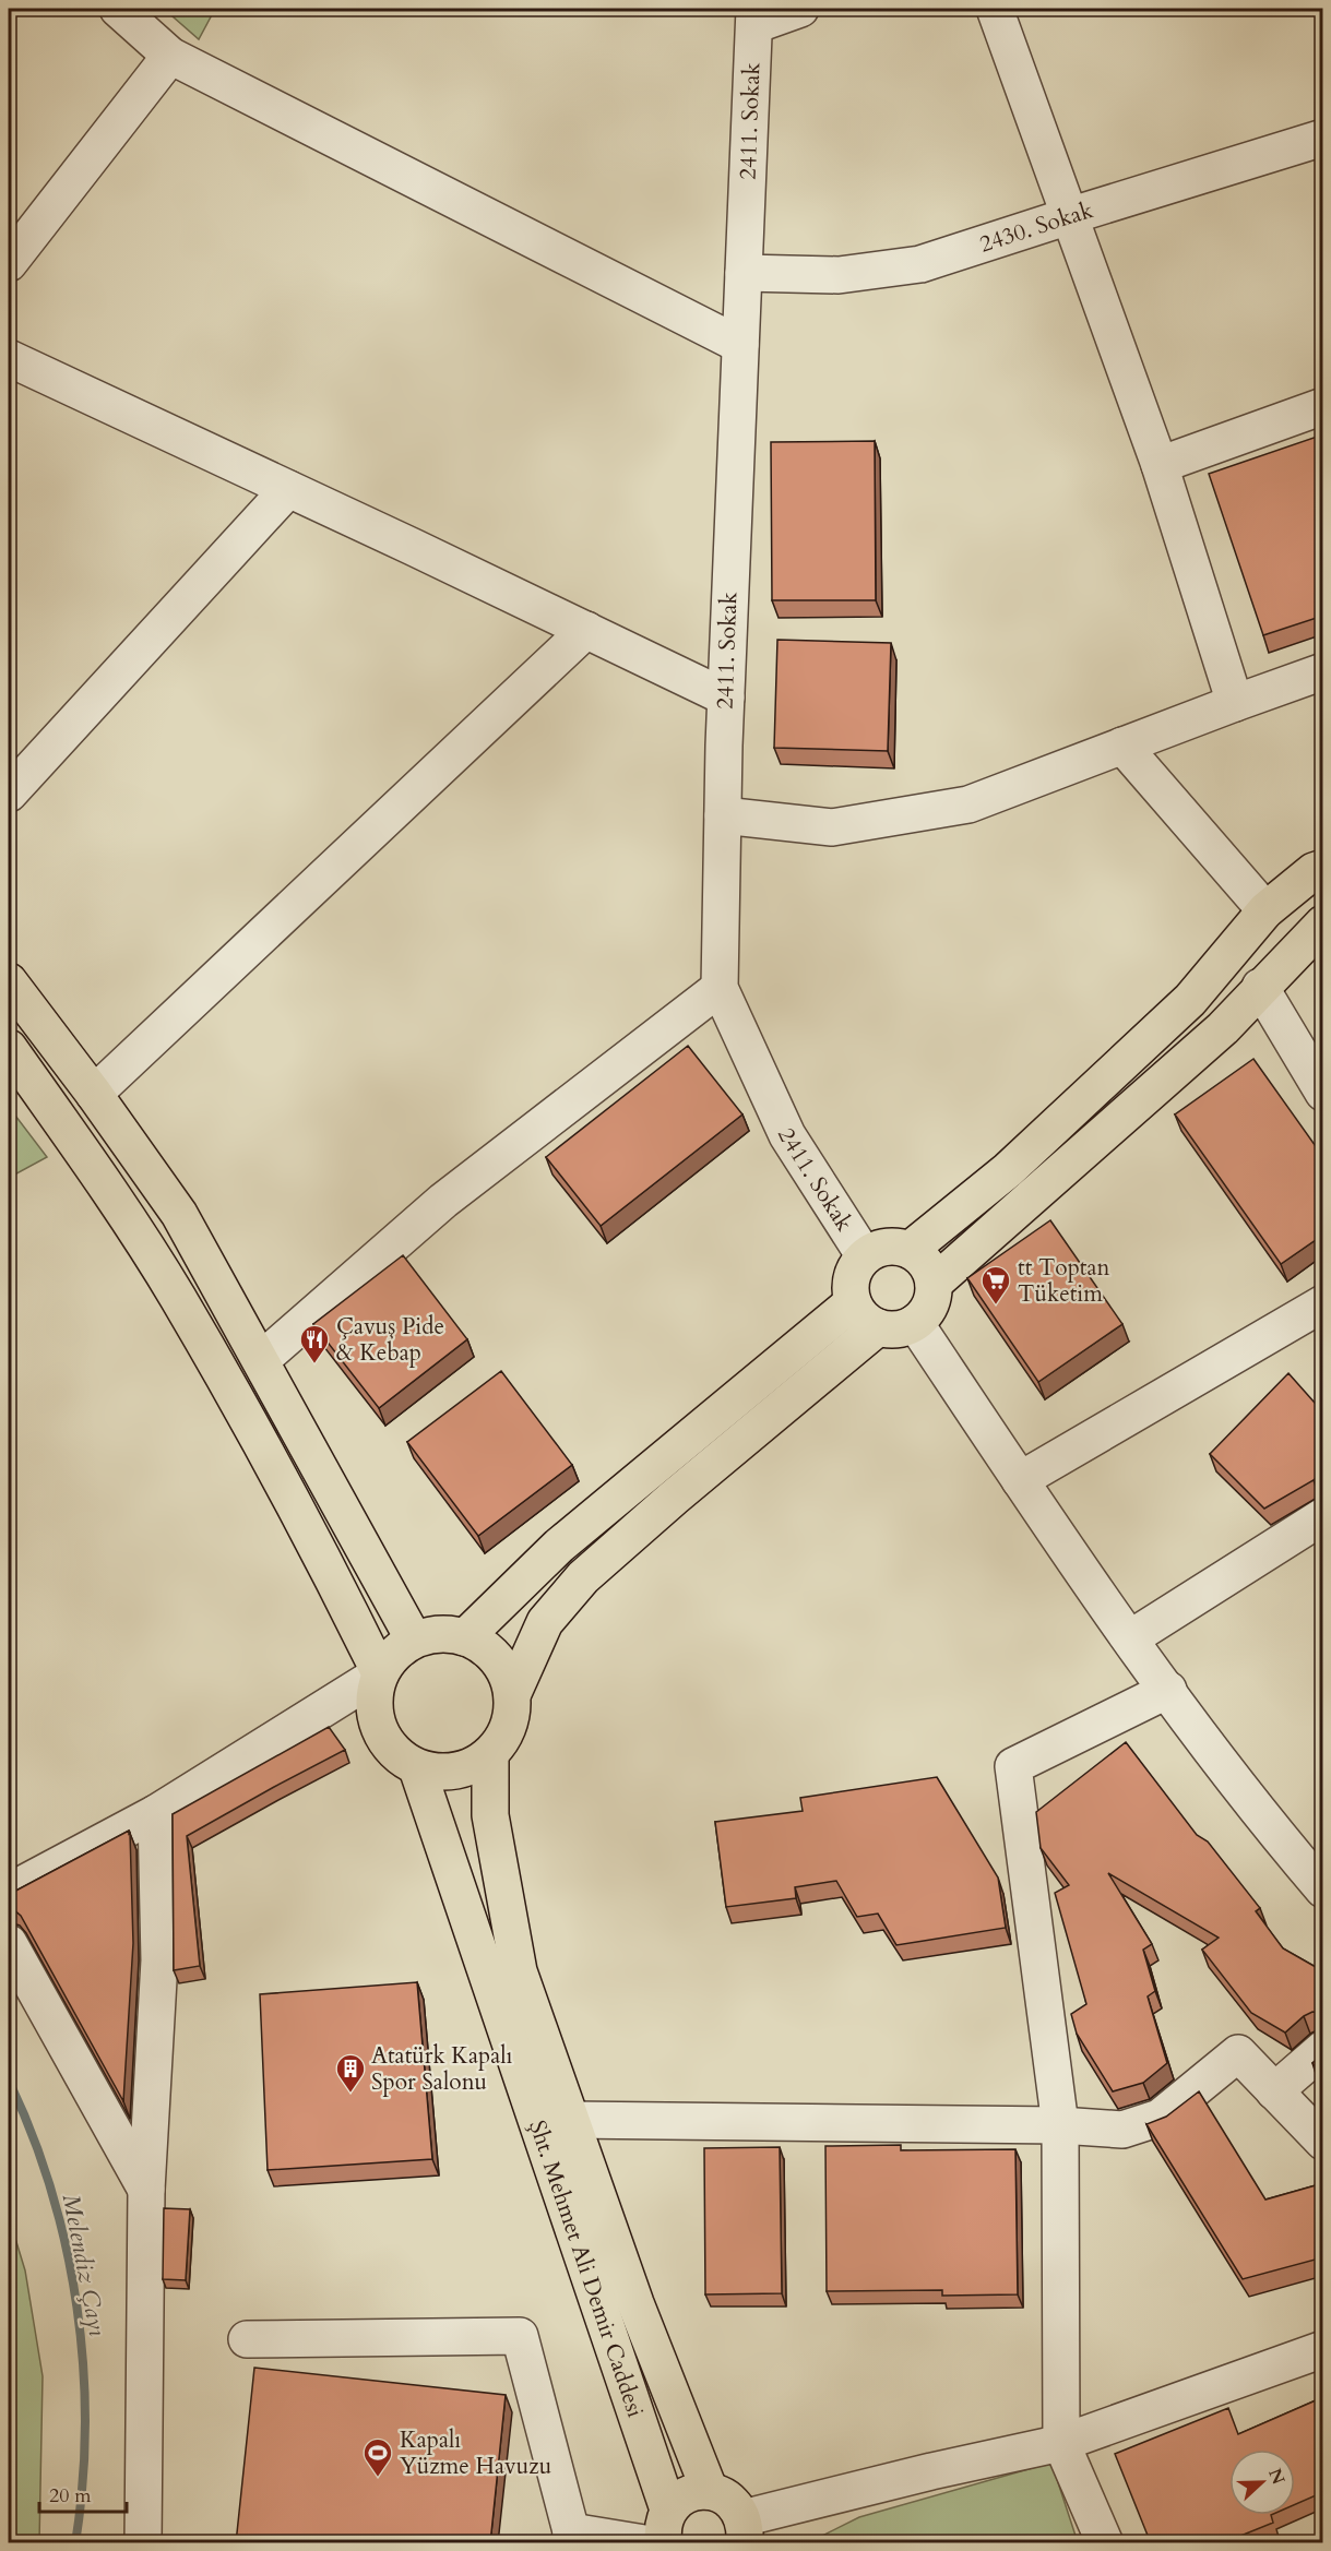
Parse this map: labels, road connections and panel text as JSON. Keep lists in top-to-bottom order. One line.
{"streets":{"main road":["Şht. Mehmet Ali Demir Caddesi"],"street":["2411. Sokak","2430. Sokak"]},"crossings":[["2411. Sokak","2430. Sokak"]],"water":["Melendiz Çayı"],"places":{"supermarket":["tt Toptan Tüketim"],"restaurant":["Çavuş Pide & Kebap"],"building":["Atatürk Kapalı Spor Salonu"],"sports":["Kapalı Yüzme Havuzu"]},"scale_bar":"20 m","north":"right"}
